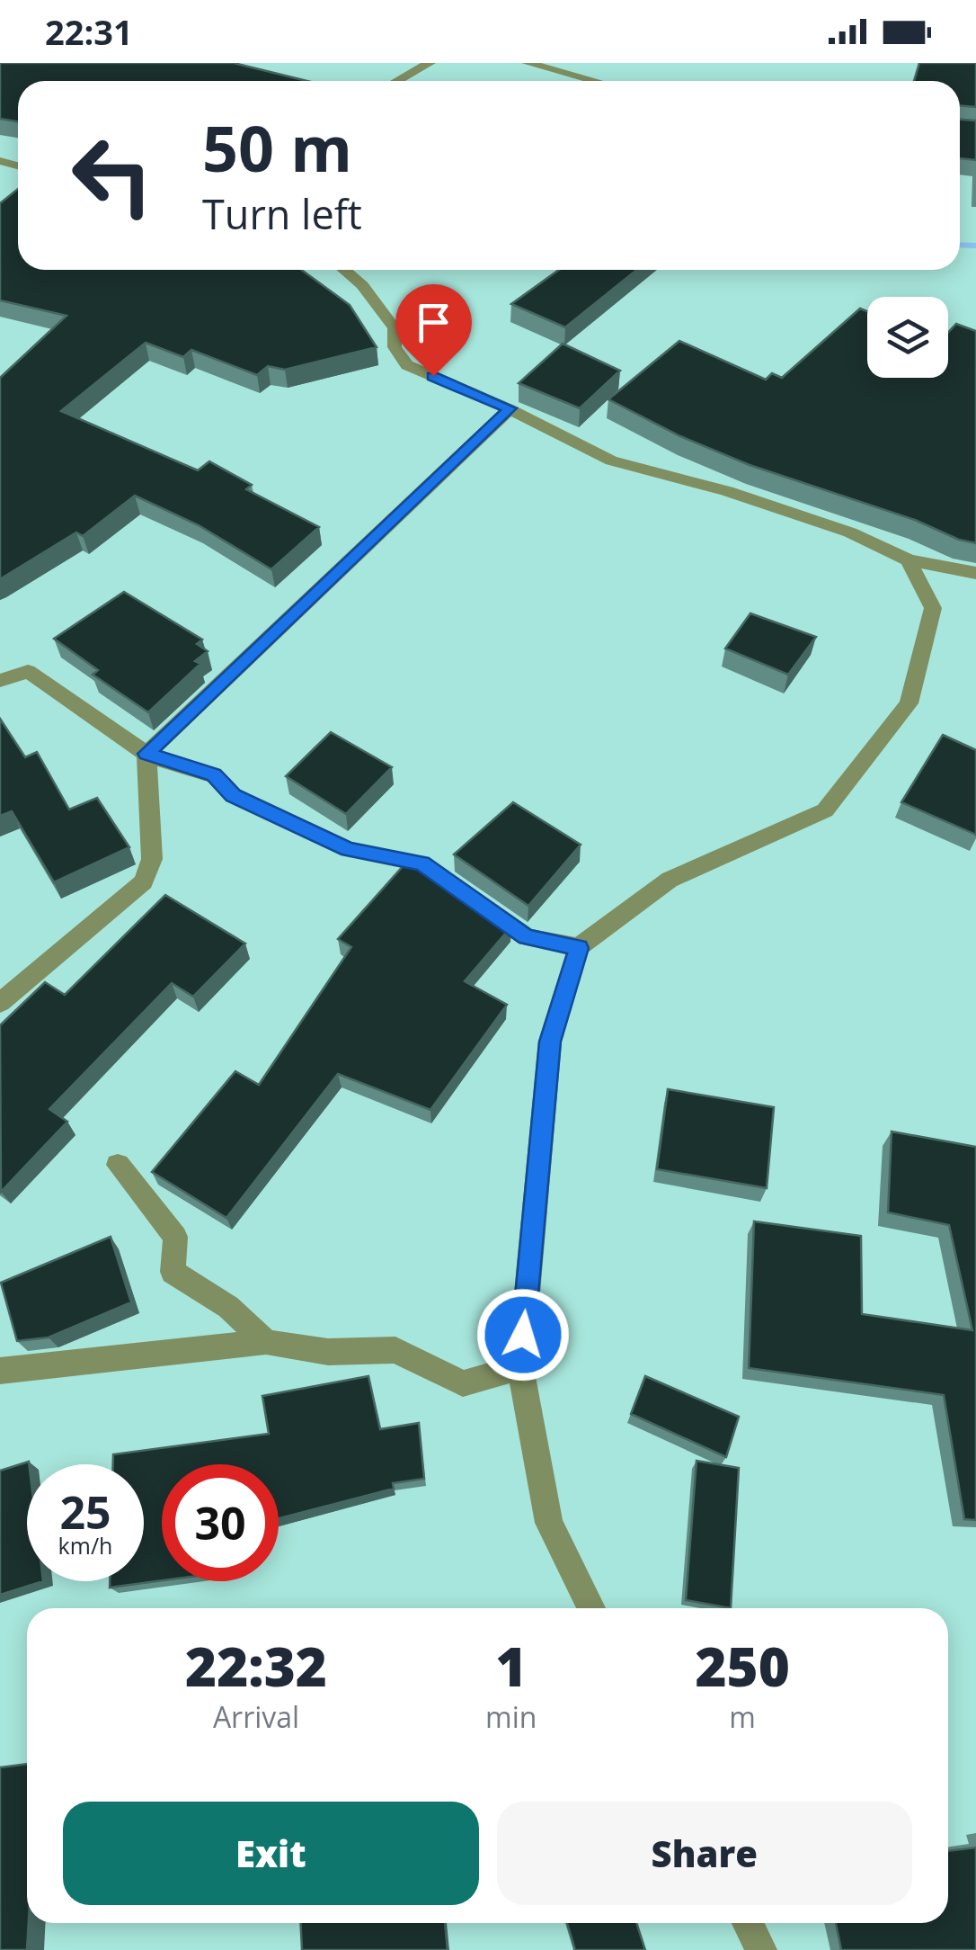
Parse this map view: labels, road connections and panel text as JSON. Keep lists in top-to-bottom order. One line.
{"page":{"status":"22:31","turn":["50 m","Turn left"],"speed":"25 km/h","limit":"30","eta":["22:32","Arrival","1","min","250","m"],"buttons":["Exit","Share"]}}
